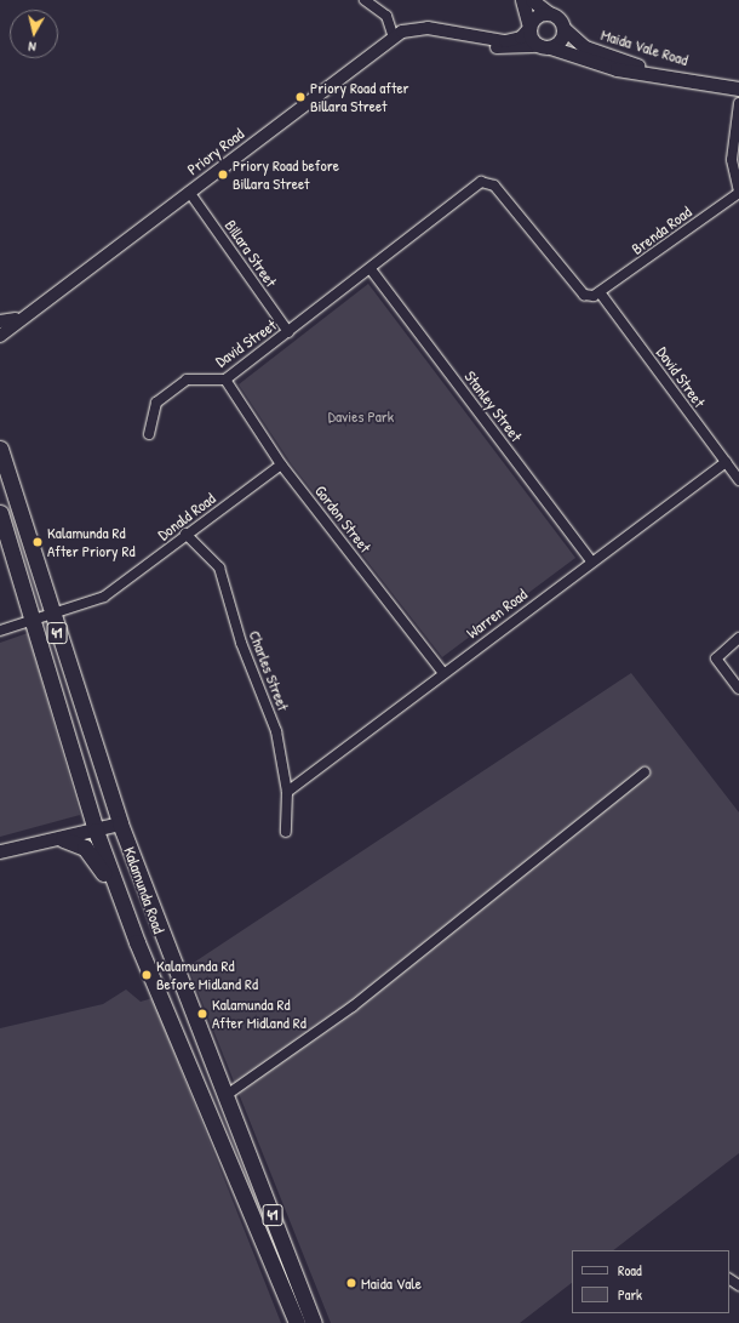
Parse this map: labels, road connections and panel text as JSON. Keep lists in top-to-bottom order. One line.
{"streets":{"main road":["Maida Vale Road","41","Kalamunda Road"],"street":["Priory Road","Brenda Road","Billara Street","David Street","Stanley Street","Donald Road","Gordon Street","Warren Road","Charles Street"]},"crossings":[["Maida Vale Road","Priory Road"],["Priory Road","Billara Street"],["Brenda Road","David Street"],["Billara Street","David Street"],["David Street","Stanley Street"],["David Street","Gordon Street"],["David Street","Warren Road"],["Stanley Street","Warren Road"],["Donald Road","Gordon Street"],["Donald Road","Charles Street"],["Donald Road","Kalamunda Road"],["Gordon Street","Warren Road"],["Warren Road","Charles Street"]],"parks":["Davies Park"],"places":["Priory Road after Billara Street","Priory Road before Billara Street","Kalamunda Rd After Priory Rd","Kalamunda Rd Before Midland Rd","Kalamunda Rd After Midland Rd","Maida Vale"],"legend":["Road","Park"],"north":"bottom"}
